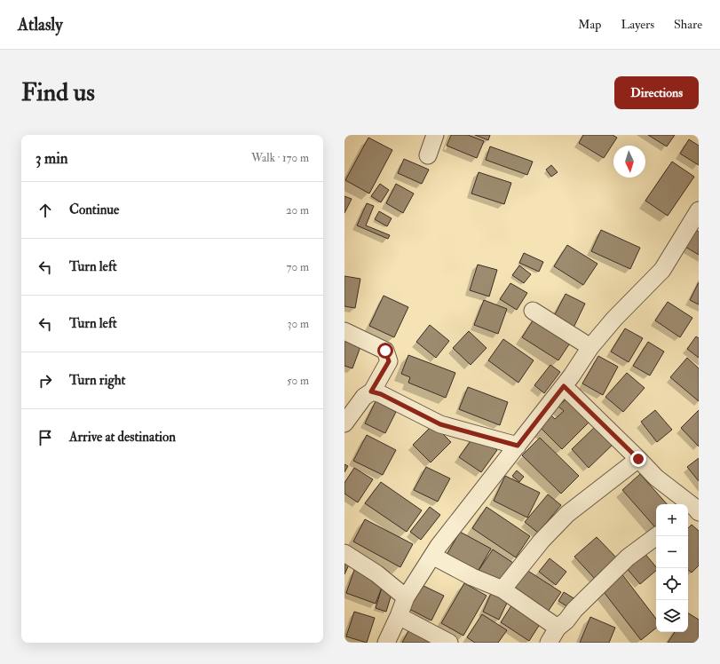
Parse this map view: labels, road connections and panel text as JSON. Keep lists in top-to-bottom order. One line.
{"north":"bottom","page":{"header":"Atlasly","nav":["Map","Layers","Share"],"buttons":"Directions","title":"Find us","heading":["3 min","Walk · 170 m"],"list":[["Continue","20 m"],["Turn left","70 m"],["Turn left","30 m"],["Turn right","50 m"],"Arrive at destination"],"map_buttons":["+","−"]}}
